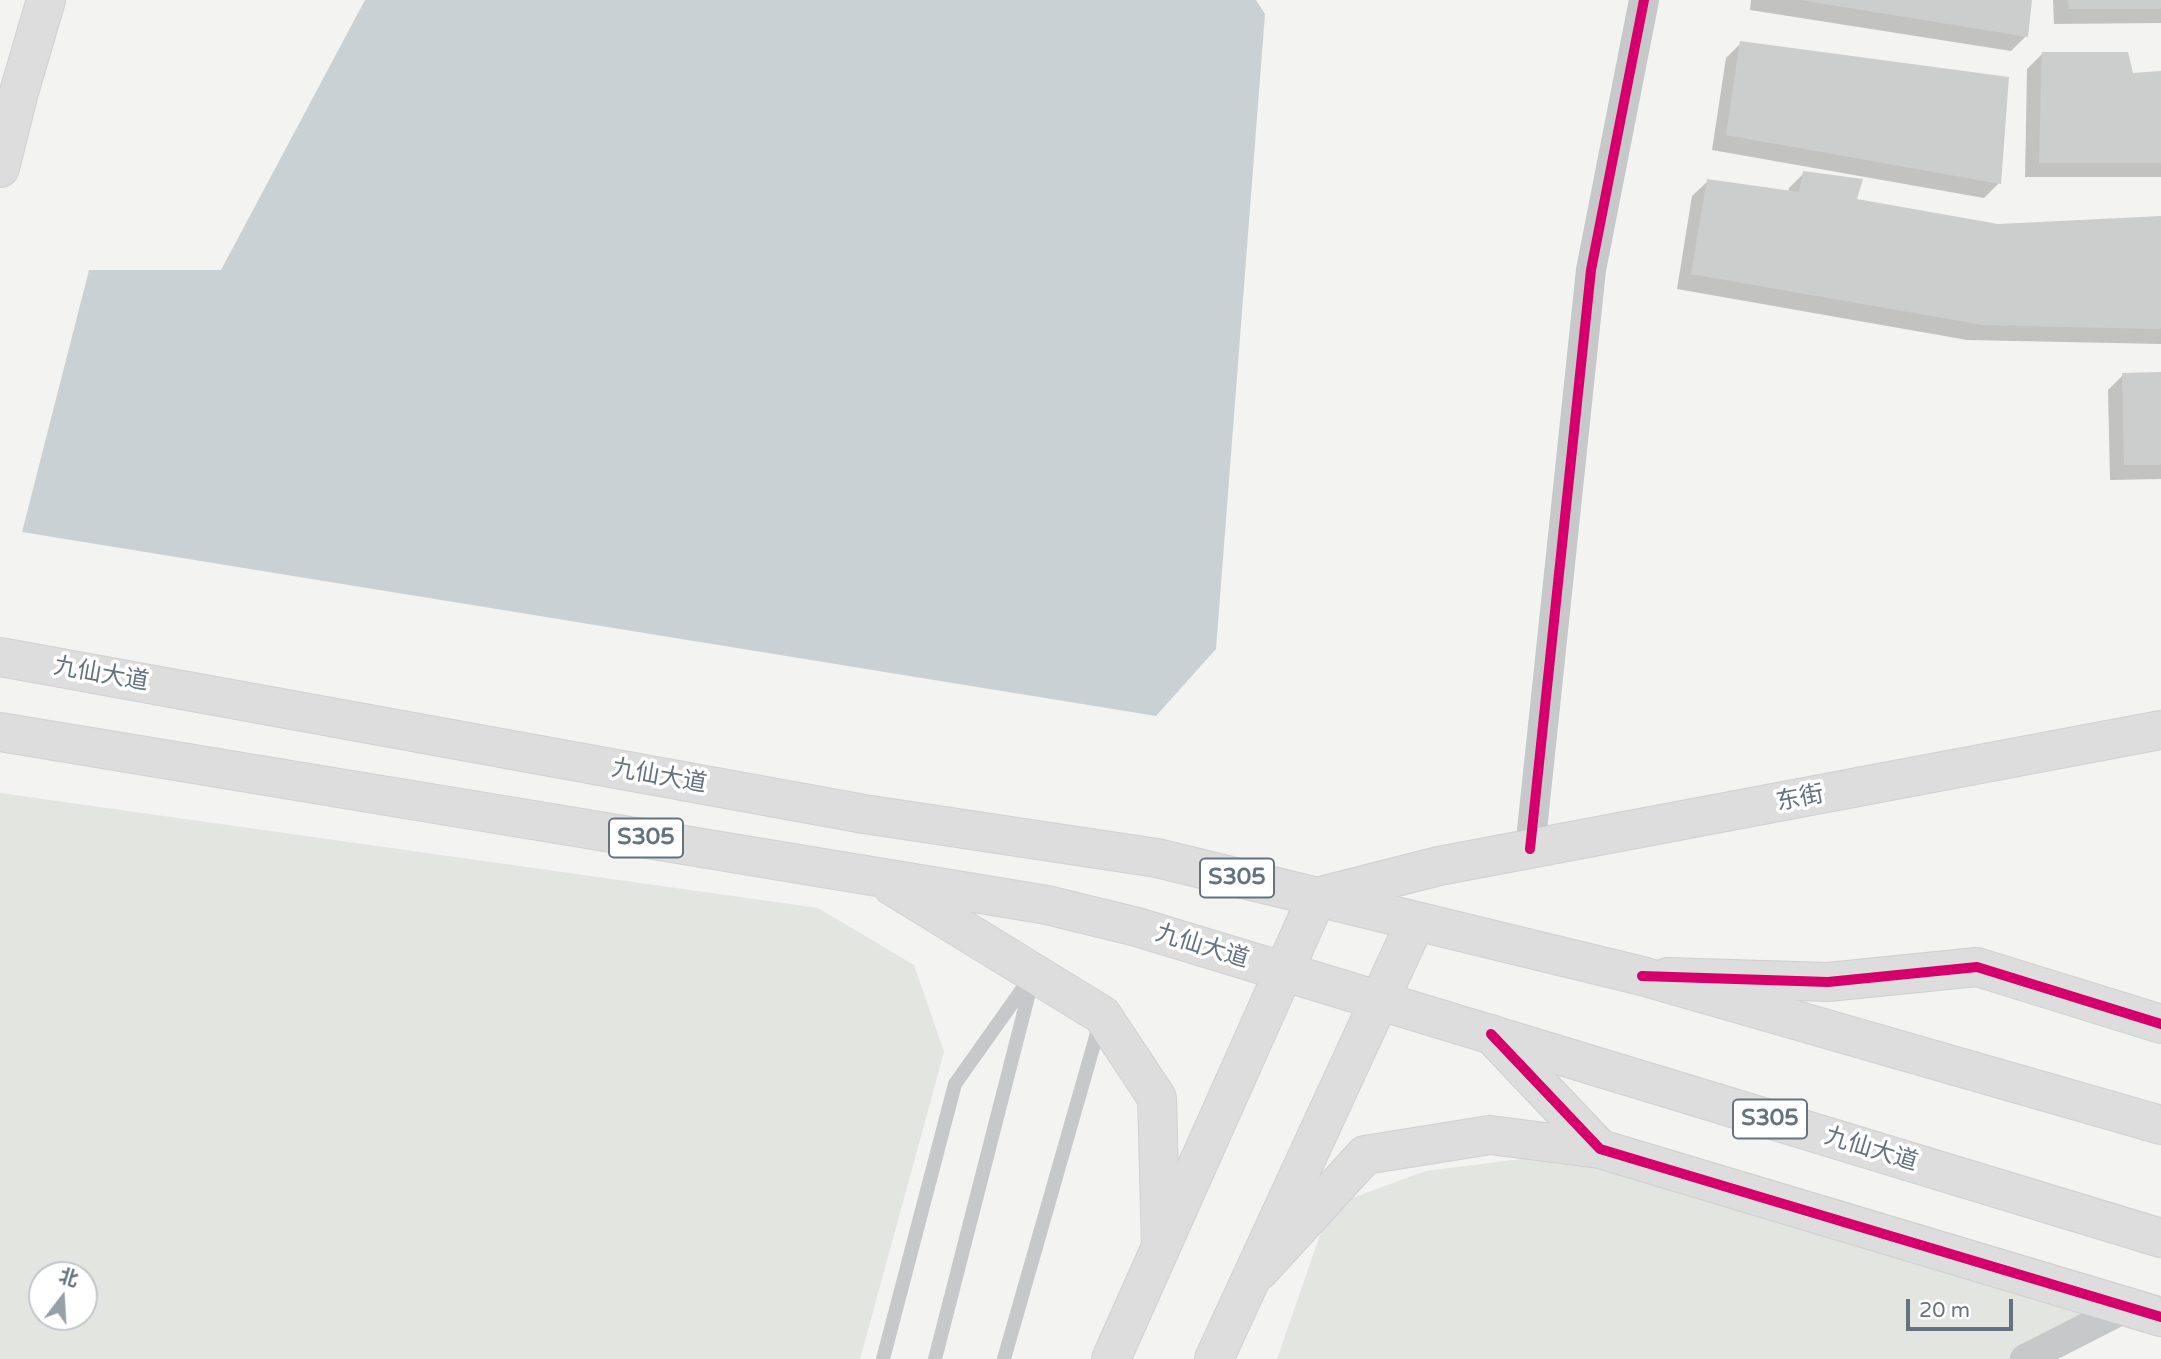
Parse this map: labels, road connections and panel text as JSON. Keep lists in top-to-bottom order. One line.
{"streets":{"main road":["九仙大道","东街","S305"]},"crossings":[["九仙大道","S305"],["东街","S305"]],"scale_bar":"20 m","north":"top"}
